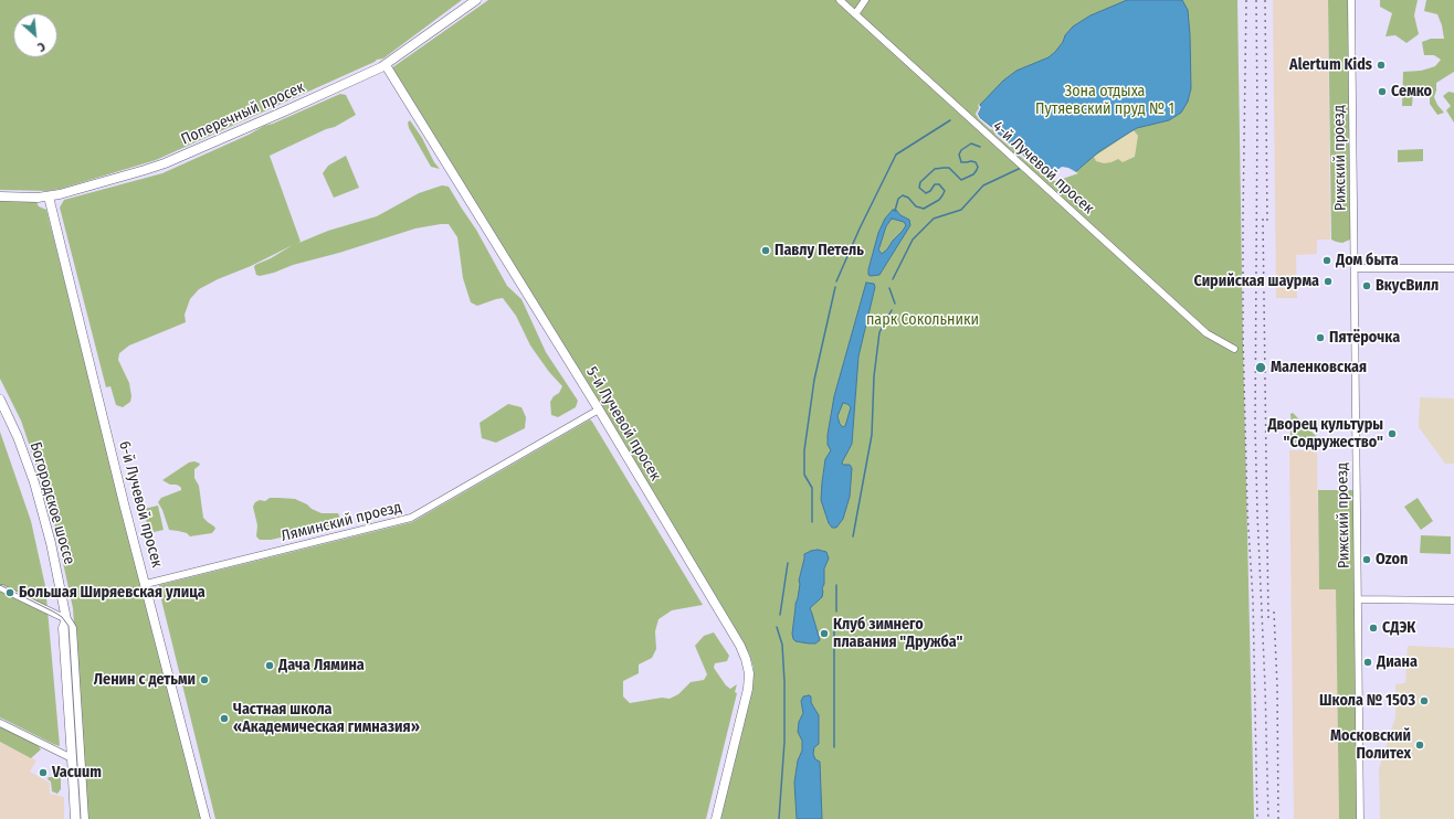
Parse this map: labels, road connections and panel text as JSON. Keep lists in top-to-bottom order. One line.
{"streets":{"street":["Поперечный просек","Рижский проезд","4-й Лучевой просек","5-й Лучевой просек","Богородское шоссе","6-й Лучевой просек","Ляминский проезд"]},"crossings":[["Поперечный просек","5-й Лучевой просек"],["Поперечный просек","6-й Лучевой просек"],["5-й Лучевой просек","Ляминский проезд"],["6-й Лучевой просек","Ляминский проезд"]],"parks":["Зона отдыха Путяевский пруд № 1","парк Сокольники"],"places":["Alertum Kids","Семко","Павлу Петель","Дом быта","Сирийская шаурма","ВкусВилл","Пятёрочка","Маленковская","Дворец культуры \"Содружество\"","Ozon","Большая Ширяевская улица","СДЭК","Клуб зимнего плавания \"Дружба\"","Диана","Дача Лямина","Ленин с детьми","Школа № 1503","Частная школа «Академическая гимназия»","Московский Политех","Vacuum"],"north":"bottom right"}
